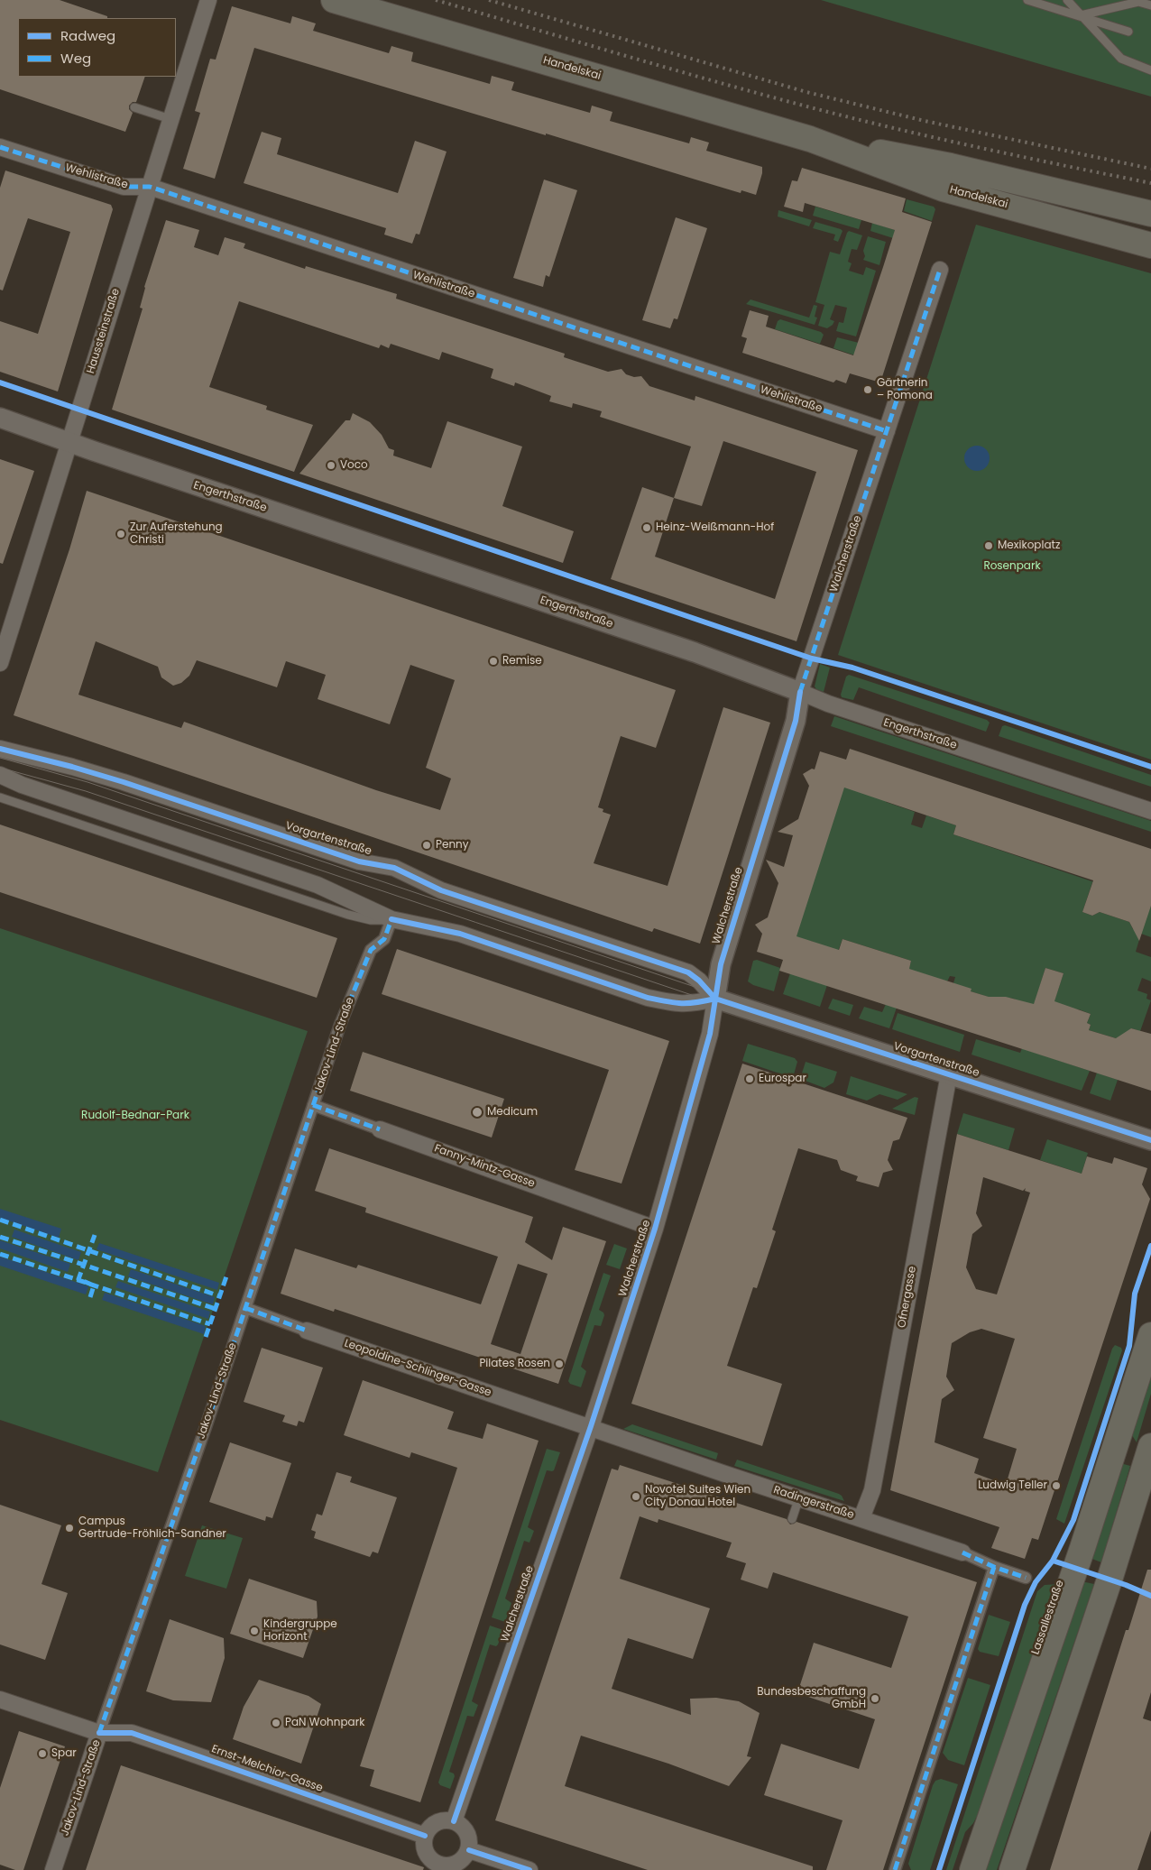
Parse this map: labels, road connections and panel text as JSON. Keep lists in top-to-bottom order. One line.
{"streets":{"main road":["Handelskai","Lassallestraße"],"street":["Wehlistraße","Haussteinstraße","Engerthstraße","Walcherstraße","Vorgartenstraße","Jakov-Lind-Straße","Fanny-Mintz-Gasse","Ofnergasse","Leopoldine-Schlinger-Gasse","Radingerstraße","Ernst-Melchior-Gasse"]},"crossings":[["Wehlistraße","Haussteinstraße"],["Wehlistraße","Walcherstraße"],["Haussteinstraße","Engerthstraße"],["Engerthstraße","Walcherstraße"],["Walcherstraße","Vorgartenstraße"],["Walcherstraße","Fanny-Mintz-Gasse"],["Walcherstraße","Leopoldine-Schlinger-Gasse"],["Walcherstraße","Radingerstraße"],["Walcherstraße","Ernst-Melchior-Gasse"],["Vorgartenstraße","Jakov-Lind-Straße"],["Vorgartenstraße","Ofnergasse"],["Jakov-Lind-Straße","Fanny-Mintz-Gasse"],["Jakov-Lind-Straße","Leopoldine-Schlinger-Gasse"],["Jakov-Lind-Straße","Ernst-Melchior-Gasse"],["Ofnergasse","Radingerstraße"],["Leopoldine-Schlinger-Gasse","Radingerstraße"]],"parks":["Rosenpark","Rudolf-Bednar-Park"],"places":["Gärtnerin – Pomona","Voco","Heinz-Weißmann-Hof","Zur Auferstehung Christi","Mexikoplatz","Remise","Penny","Eurospar","Medicum","Pilates Rosen","Ludwig Teller","Novotel Suites Wien City Donau Hotel","Campus Gertrude-Fröhlich-Sandner","Kindergruppe Horizont","Bundesbeschaffung GmbH","PaN Wohnpark","Spar"],"legend":["Radweg","Weg"]}
